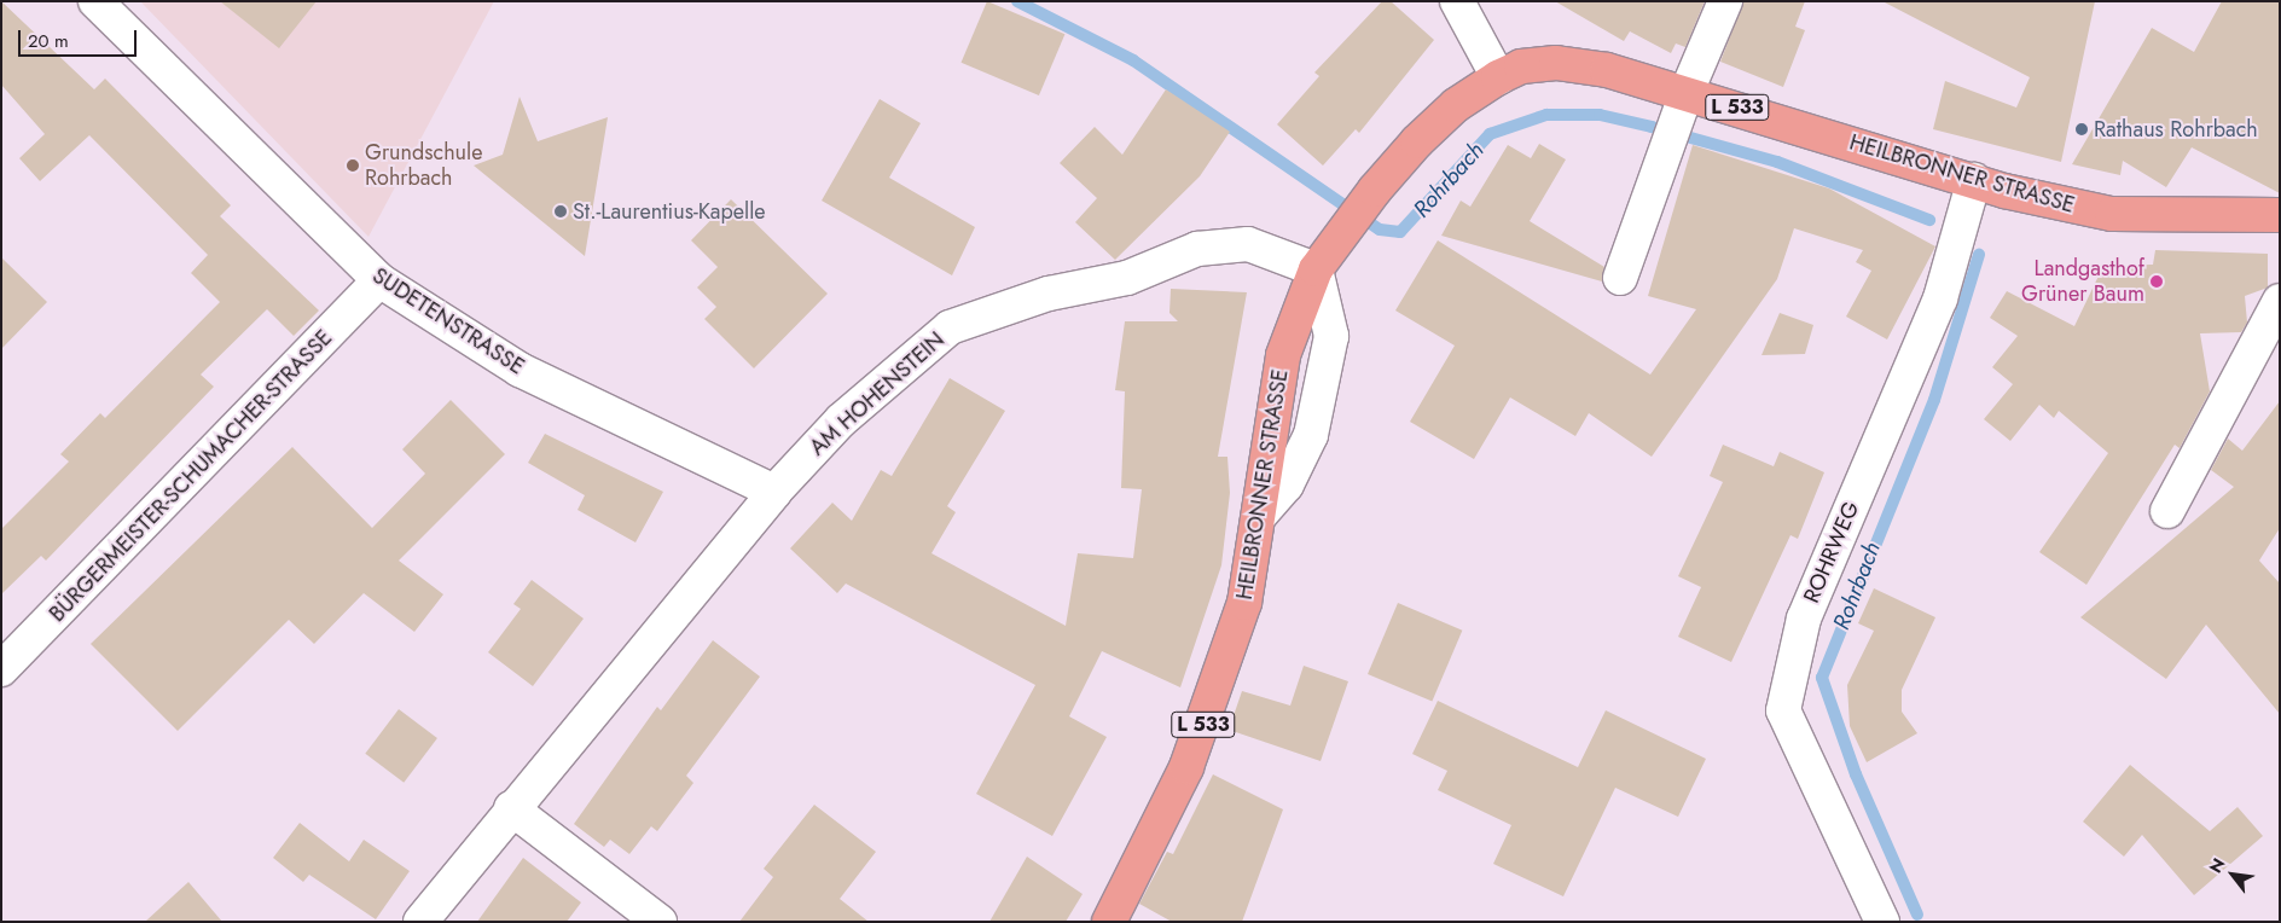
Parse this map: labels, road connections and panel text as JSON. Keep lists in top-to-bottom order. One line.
{"streets":{"main road":["L 533","HEILBRONNER STRASSE"],"street":["SUDETENSTRASSE","AM HOHENSTEIN","BÜRGERMEISTER-SCHUMACHER-STRASSE","ROHRWEG"]},"crossings":[["HEILBRONNER STRASSE","AM HOHENSTEIN"],["HEILBRONNER STRASSE","ROHRWEG"],["SUDETENSTRASSE","AM HOHENSTEIN"],["SUDETENSTRASSE","BÜRGERMEISTER-SCHUMACHER-STRASSE"]],"water":["Rohrbach"],"places":["Rathaus Rohrbach","Grundschule Rohrbach","St.-Laurentius-Kapelle","Landgasthof Grüner Baum"],"scale_bar":"20 m","north":"top left"}
